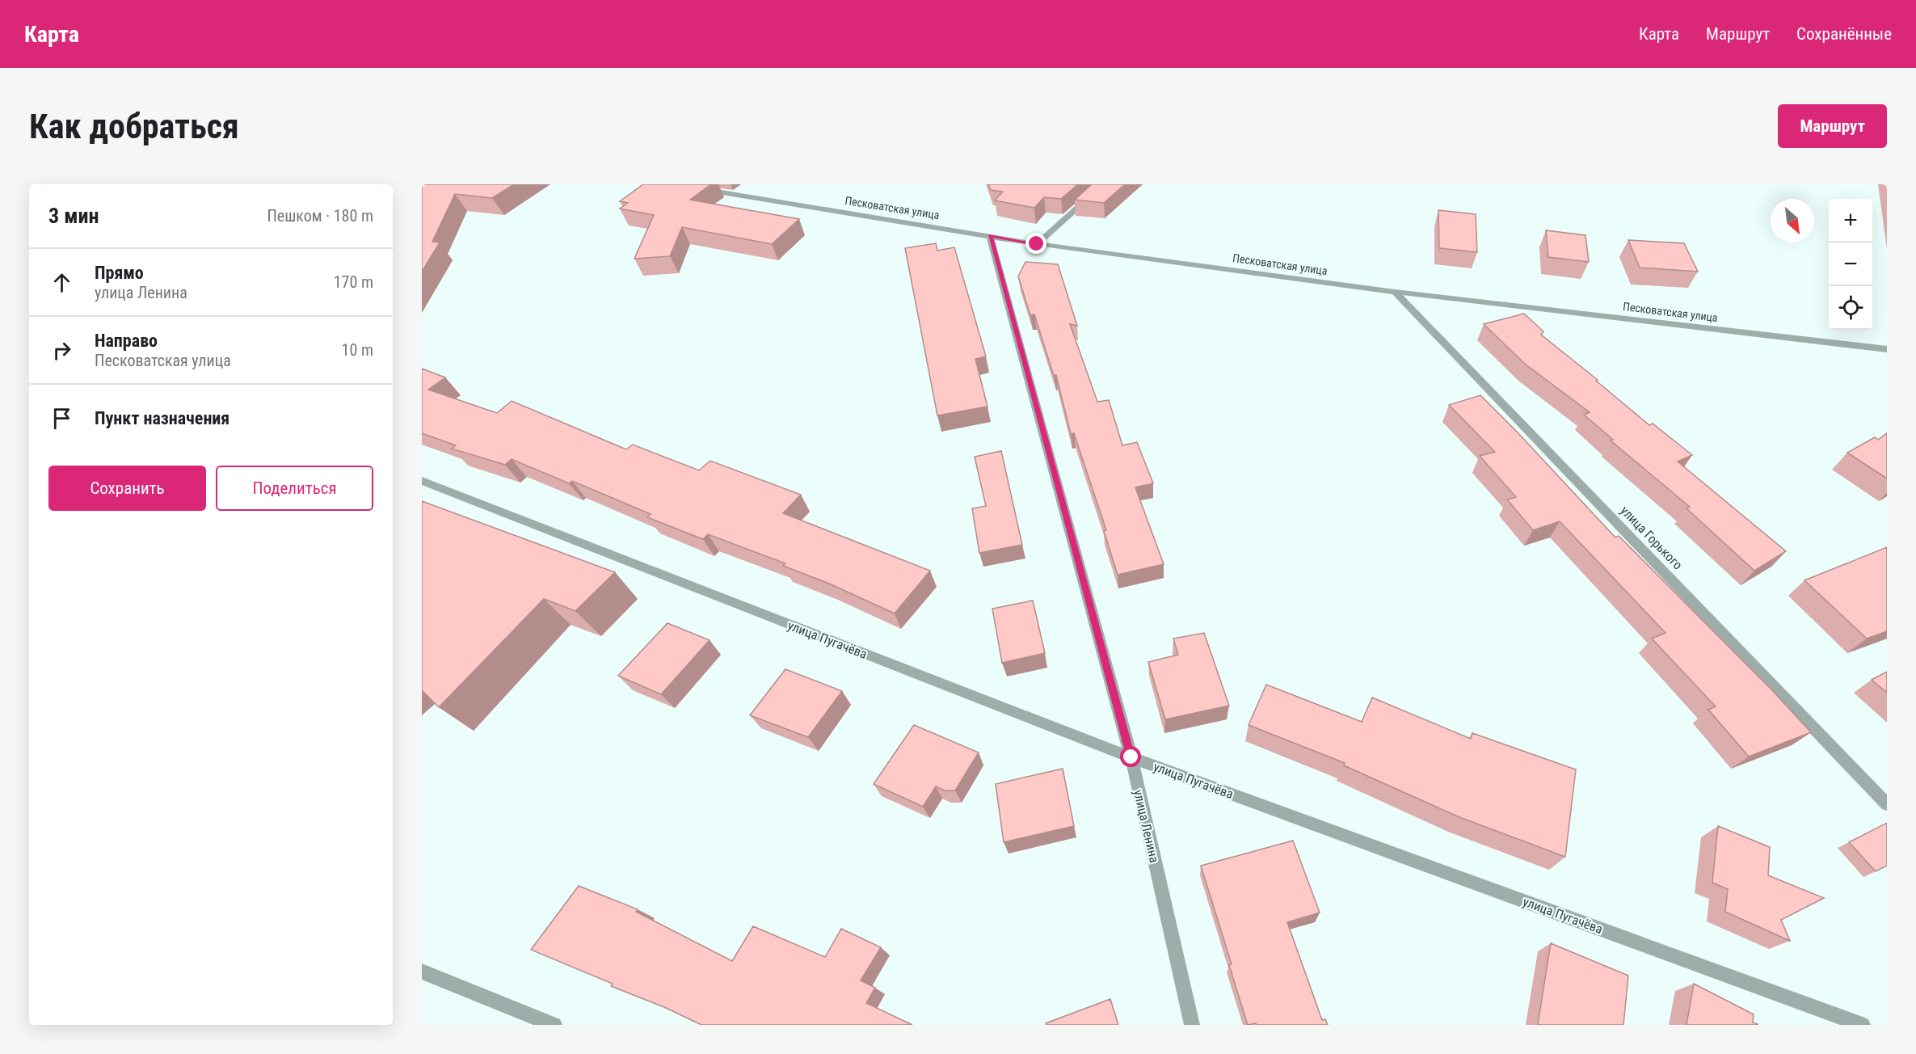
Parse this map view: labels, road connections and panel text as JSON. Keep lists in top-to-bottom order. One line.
{"streets":{"street":["Песковатская улица","улица Горького","улица Пугачёва","улица Ленина"]},"crossings":[["Песковатская улица","улица Горького"],["Песковатская улица","улица Ленина"],["улица Пугачёва","улица Ленина"]],"north":"bottom right","page":{"header":"Карта","nav":["Карта","Маршрут","Сохранённые"],"buttons":["Маршрут",["Сохранить","Поделиться"]],"title":"Как добраться","heading":["3 мин","Пешком · 180 m"],"map_buttons":["+","−"],"list":[["Прямо","улица Ленина","170 m"],["Направо","Песковатская улица","10 m"],"Пункт назначения"]}}
